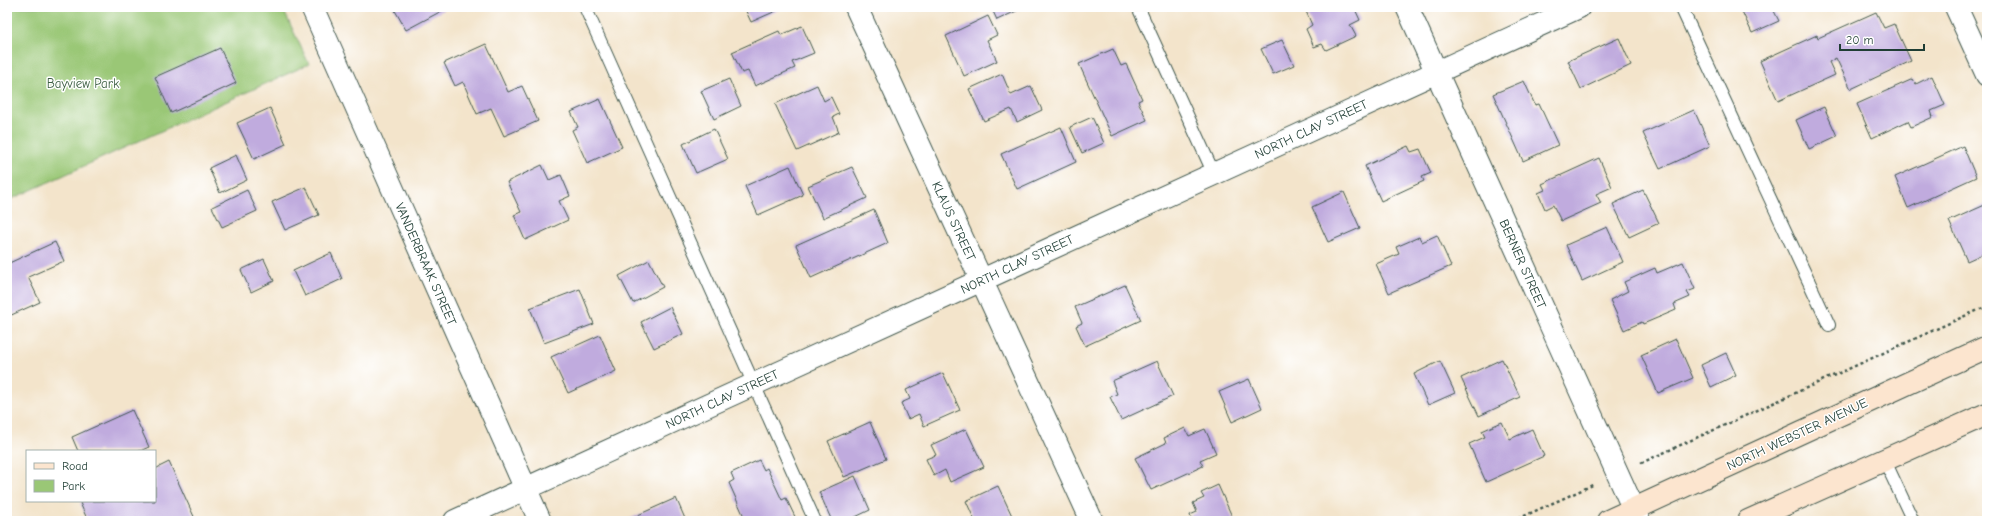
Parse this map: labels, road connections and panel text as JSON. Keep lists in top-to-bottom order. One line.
{"streets":{"main road":["NORTH WEBSTER AVENUE"],"street":["NORTH CLAY STREET","KLAUS STREET","VANDERBRAAK STREET","BERNER STREET"]},"crossings":[["NORTH CLAY STREET","KLAUS STREET"],["NORTH CLAY STREET","VANDERBRAAK STREET"],["NORTH CLAY STREET","BERNER STREET"],["BERNER STREET","NORTH WEBSTER AVENUE"]],"parks":["Bayview Park"],"legend":["Road","Park"],"scale_bar":"20 m"}
